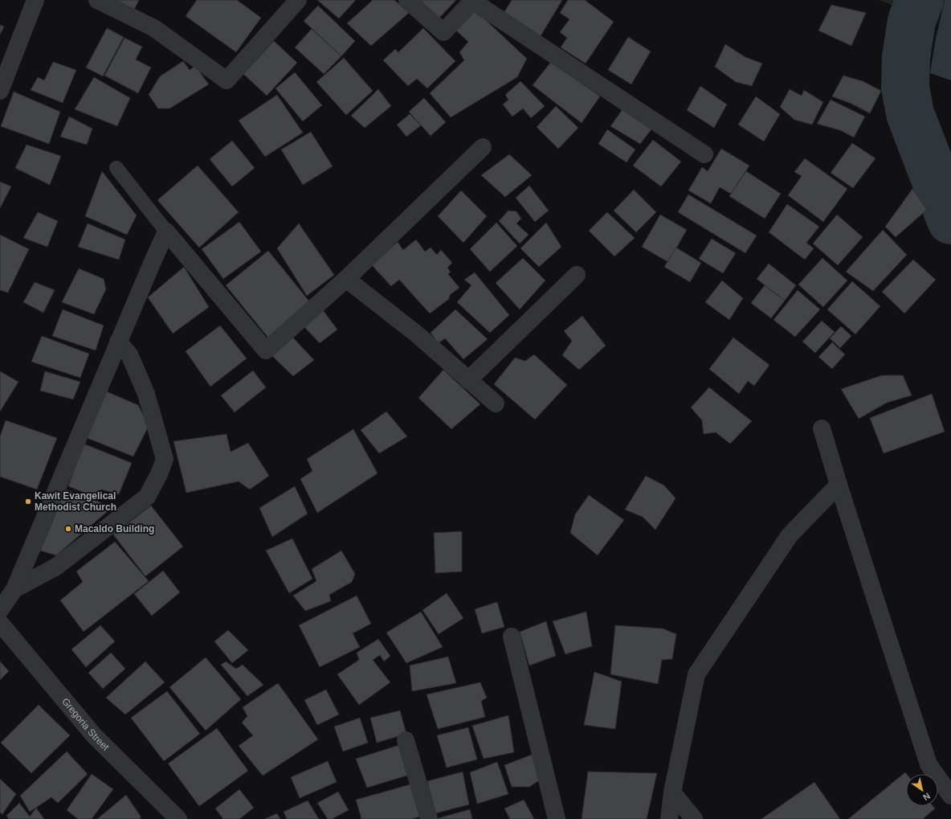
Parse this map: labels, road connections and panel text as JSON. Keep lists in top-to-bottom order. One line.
{"streets":{"street":["Gregoria Street"]},"places":["Kawit Evangelical Methodist Church","Macaldo Building"],"north":"bottom right"}
